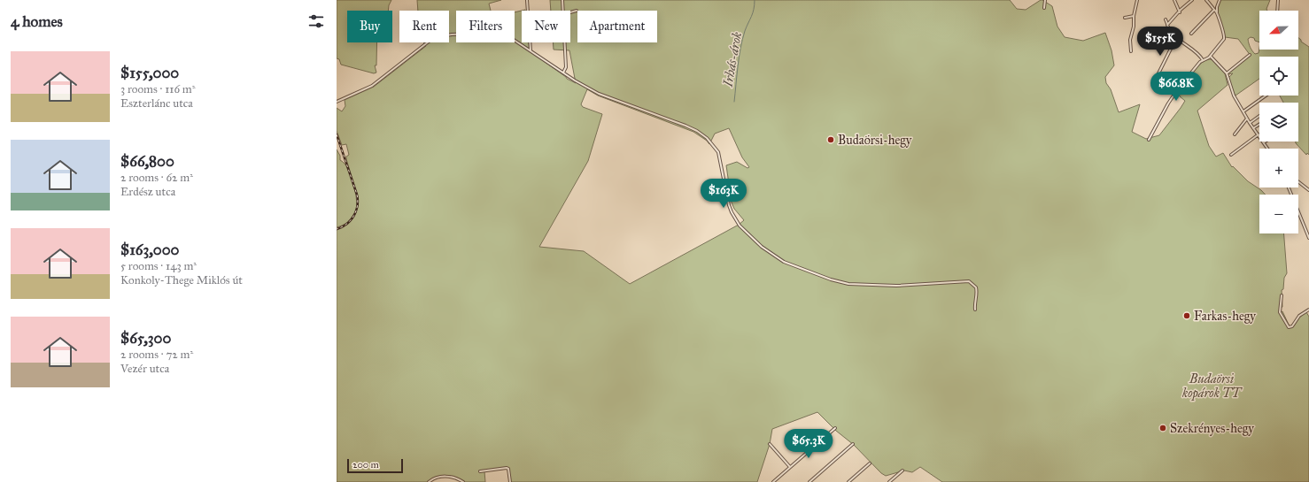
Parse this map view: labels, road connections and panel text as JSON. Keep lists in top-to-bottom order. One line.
{"water":["Irhás-árok"],"parks":["Budaörsi kopárok TT"],"places":["Budaörsi-hegy","Farkas-hegy","Szekrényes-hegy"],"scale_bar":"200 m","north":"left","page":{"heading":"4 homes","map_buttons":["+","−"],"chip":["Buy","Rent","Filters","New","Apartment"],"price":["$155K","$66.8K","$163K","$65.3K"],"list":[{"name":"$155,000","note":"3 rooms · 116 m² · Eszterlánc utca"},{"name":"$66,800","note":"2 rooms · 62 m² · Erdész utca"},{"name":"$163,000","note":"5 rooms · 143 m² · Konkoly-Thege Miklós út"},{"name":"$65,300","note":"2 rooms · 72 m² · Vezér utca"}],"scale":"200 m"}}
